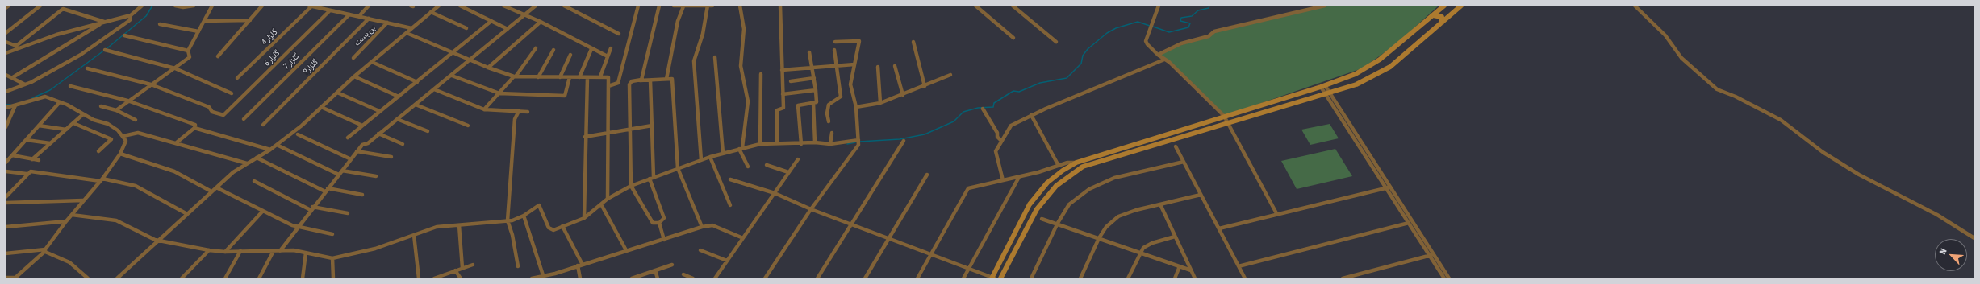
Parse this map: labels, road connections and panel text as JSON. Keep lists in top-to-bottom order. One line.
{"streets":{"street":["بن بست","گلزار 4","گلزار 6","گلزار 7","گلزار9"]},"north":"top left"}
